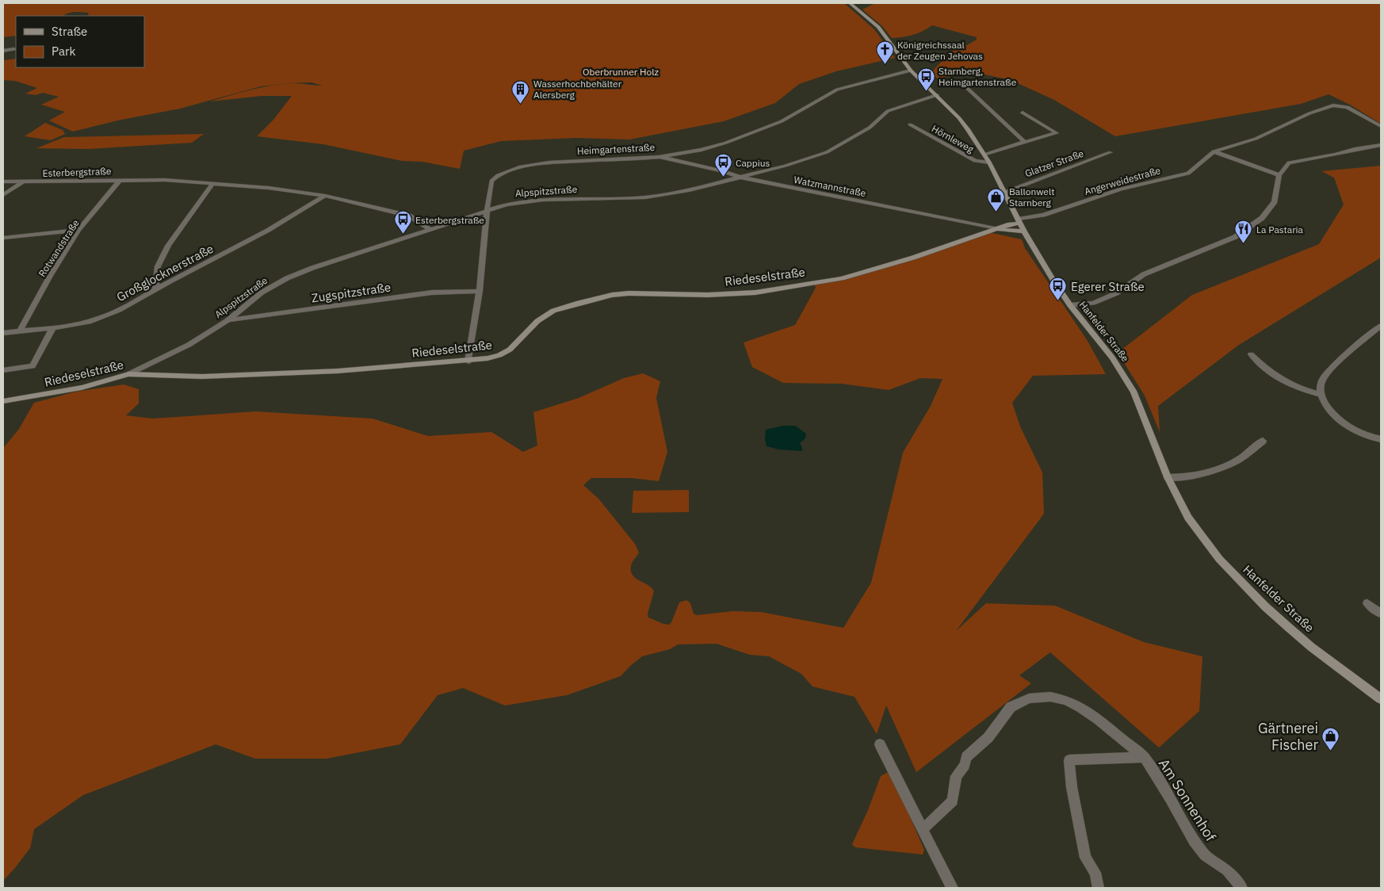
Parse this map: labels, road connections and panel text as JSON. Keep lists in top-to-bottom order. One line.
{"streets":{"street":["Hörnleweg","Heimgartenstraße","Glatzer Straße","Esterbergstraße","Angerweidestraße","Watzmannstraße","Alpspitzstraße","Rotwandstraße","Großglocknerstraße","Riedeselstraße","Zugspitzstraße","Hanfelder Straße","Am Sonnenhof"]},"crossings":[["Hörnleweg","Hanfelder Straße"],["Heimgartenstraße","Watzmannstraße"],["Heimgartenstraße","Alpspitzstraße"],["Heimgartenstraße","Riedeselstraße"],["Heimgartenstraße","Zugspitzstraße"],["Heimgartenstraße","Hanfelder Straße"],["Glatzer Straße","Hanfelder Straße"],["Esterbergstraße","Alpspitzstraße"],["Esterbergstraße","Rotwandstraße"],["Esterbergstraße","Großglocknerstraße"],["Angerweidestraße","Riedeselstraße"],["Angerweidestraße","Hanfelder Straße"],["Watzmannstraße","Alpspitzstraße"],["Watzmannstraße","Riedeselstraße"],["Alpspitzstraße","Riedeselstraße"],["Alpspitzstraße","Zugspitzstraße"],["Alpspitzstraße","Hanfelder Straße"],["Rotwandstraße","Großglocknerstraße"],["Riedeselstraße","Hanfelder Straße"]],"parks":["Oberbrunner Holz"],"places":{"church":["Königreichssaal der Zeugen Jehovas"],"bus stop":["Starnberg, Heimgartenstraße","Cappius","Esterbergstraße","Egerer Straße"],"building":["Wasserhochbehälter Alersberg"],"shop":["Ballonwelt Starnberg","Gärtnerei Fischer"],"restaurant":["La Pastaria"]},"legend":["Straße","Park"]}
